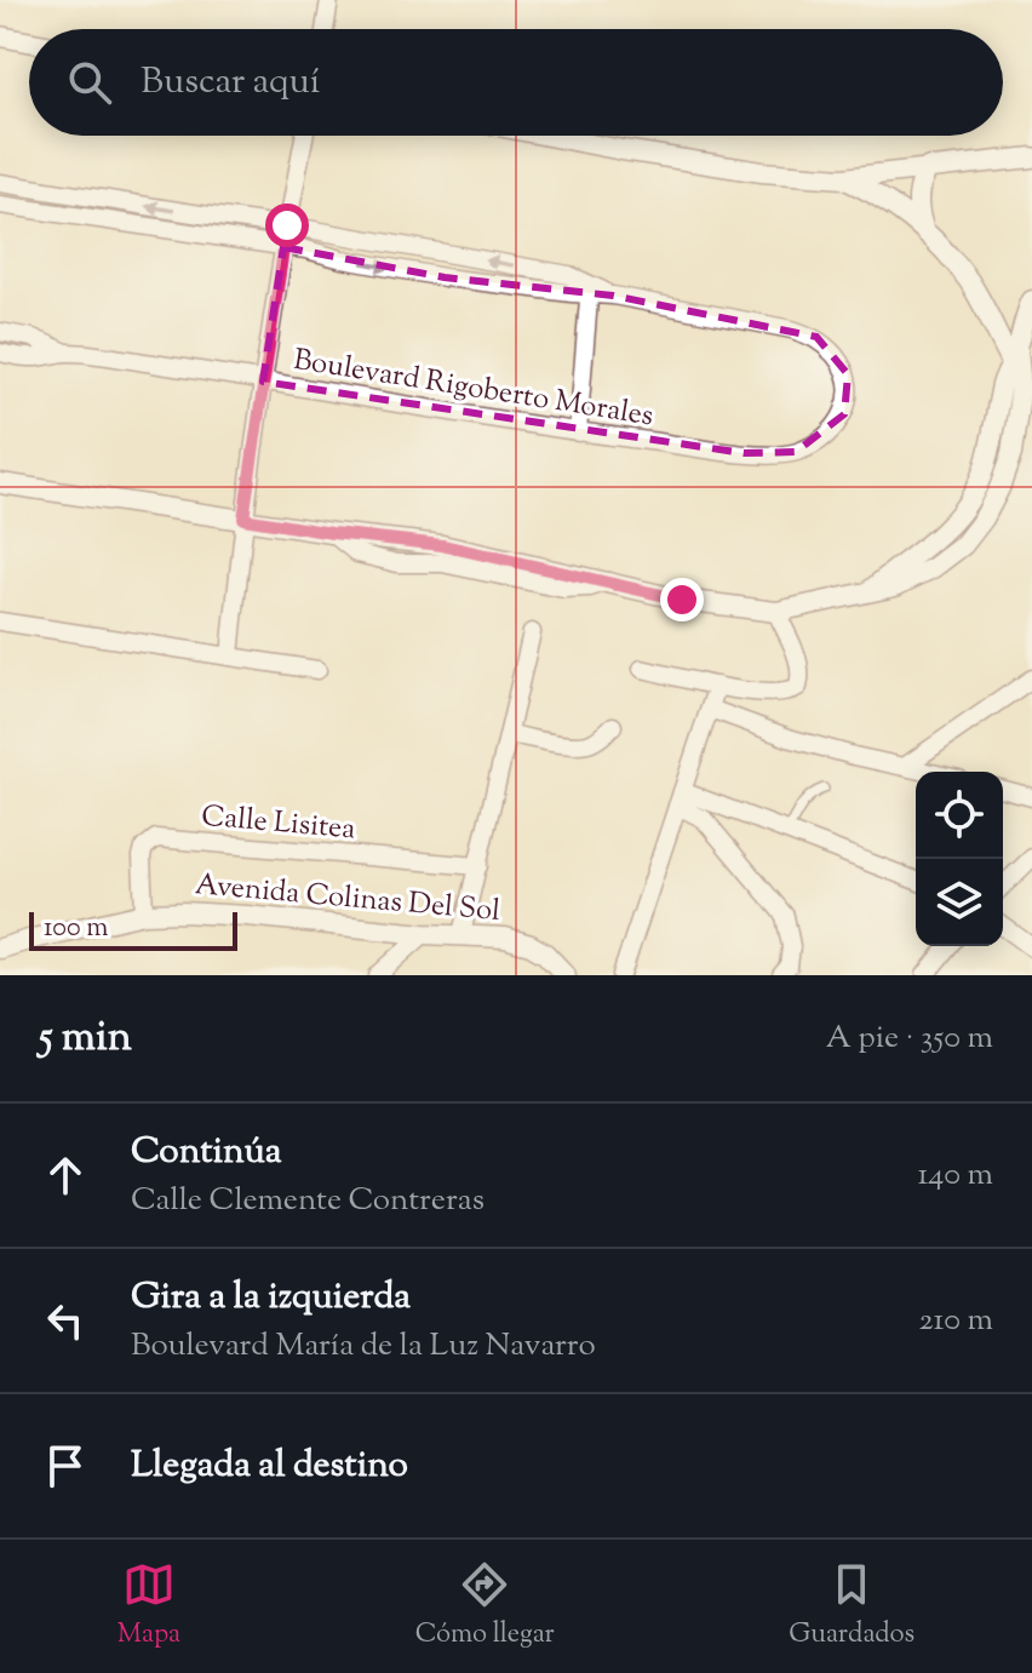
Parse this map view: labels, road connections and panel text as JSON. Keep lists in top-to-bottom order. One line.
{"streets":{"street":["Boulevard Rigoberto Morales","Calle Lisitea","Avenida Colinas Del Sol"]},"crossings":[["Calle Lisitea","Avenida Colinas Del Sol"]],"scale_bar":"100 m","page":{"search":"Buscar aquí","scale":"100 m","heading":["5 min","A pie · 350 m"],"list":[["Continúa","Calle Clemente Contreras","140 m"],["Gira a la izquierda","Boulevard María de la Luz Navarro","210 m"],"Llegada al destino"],"nav":["Mapa","Cómo llegar","Guardados"]}}
